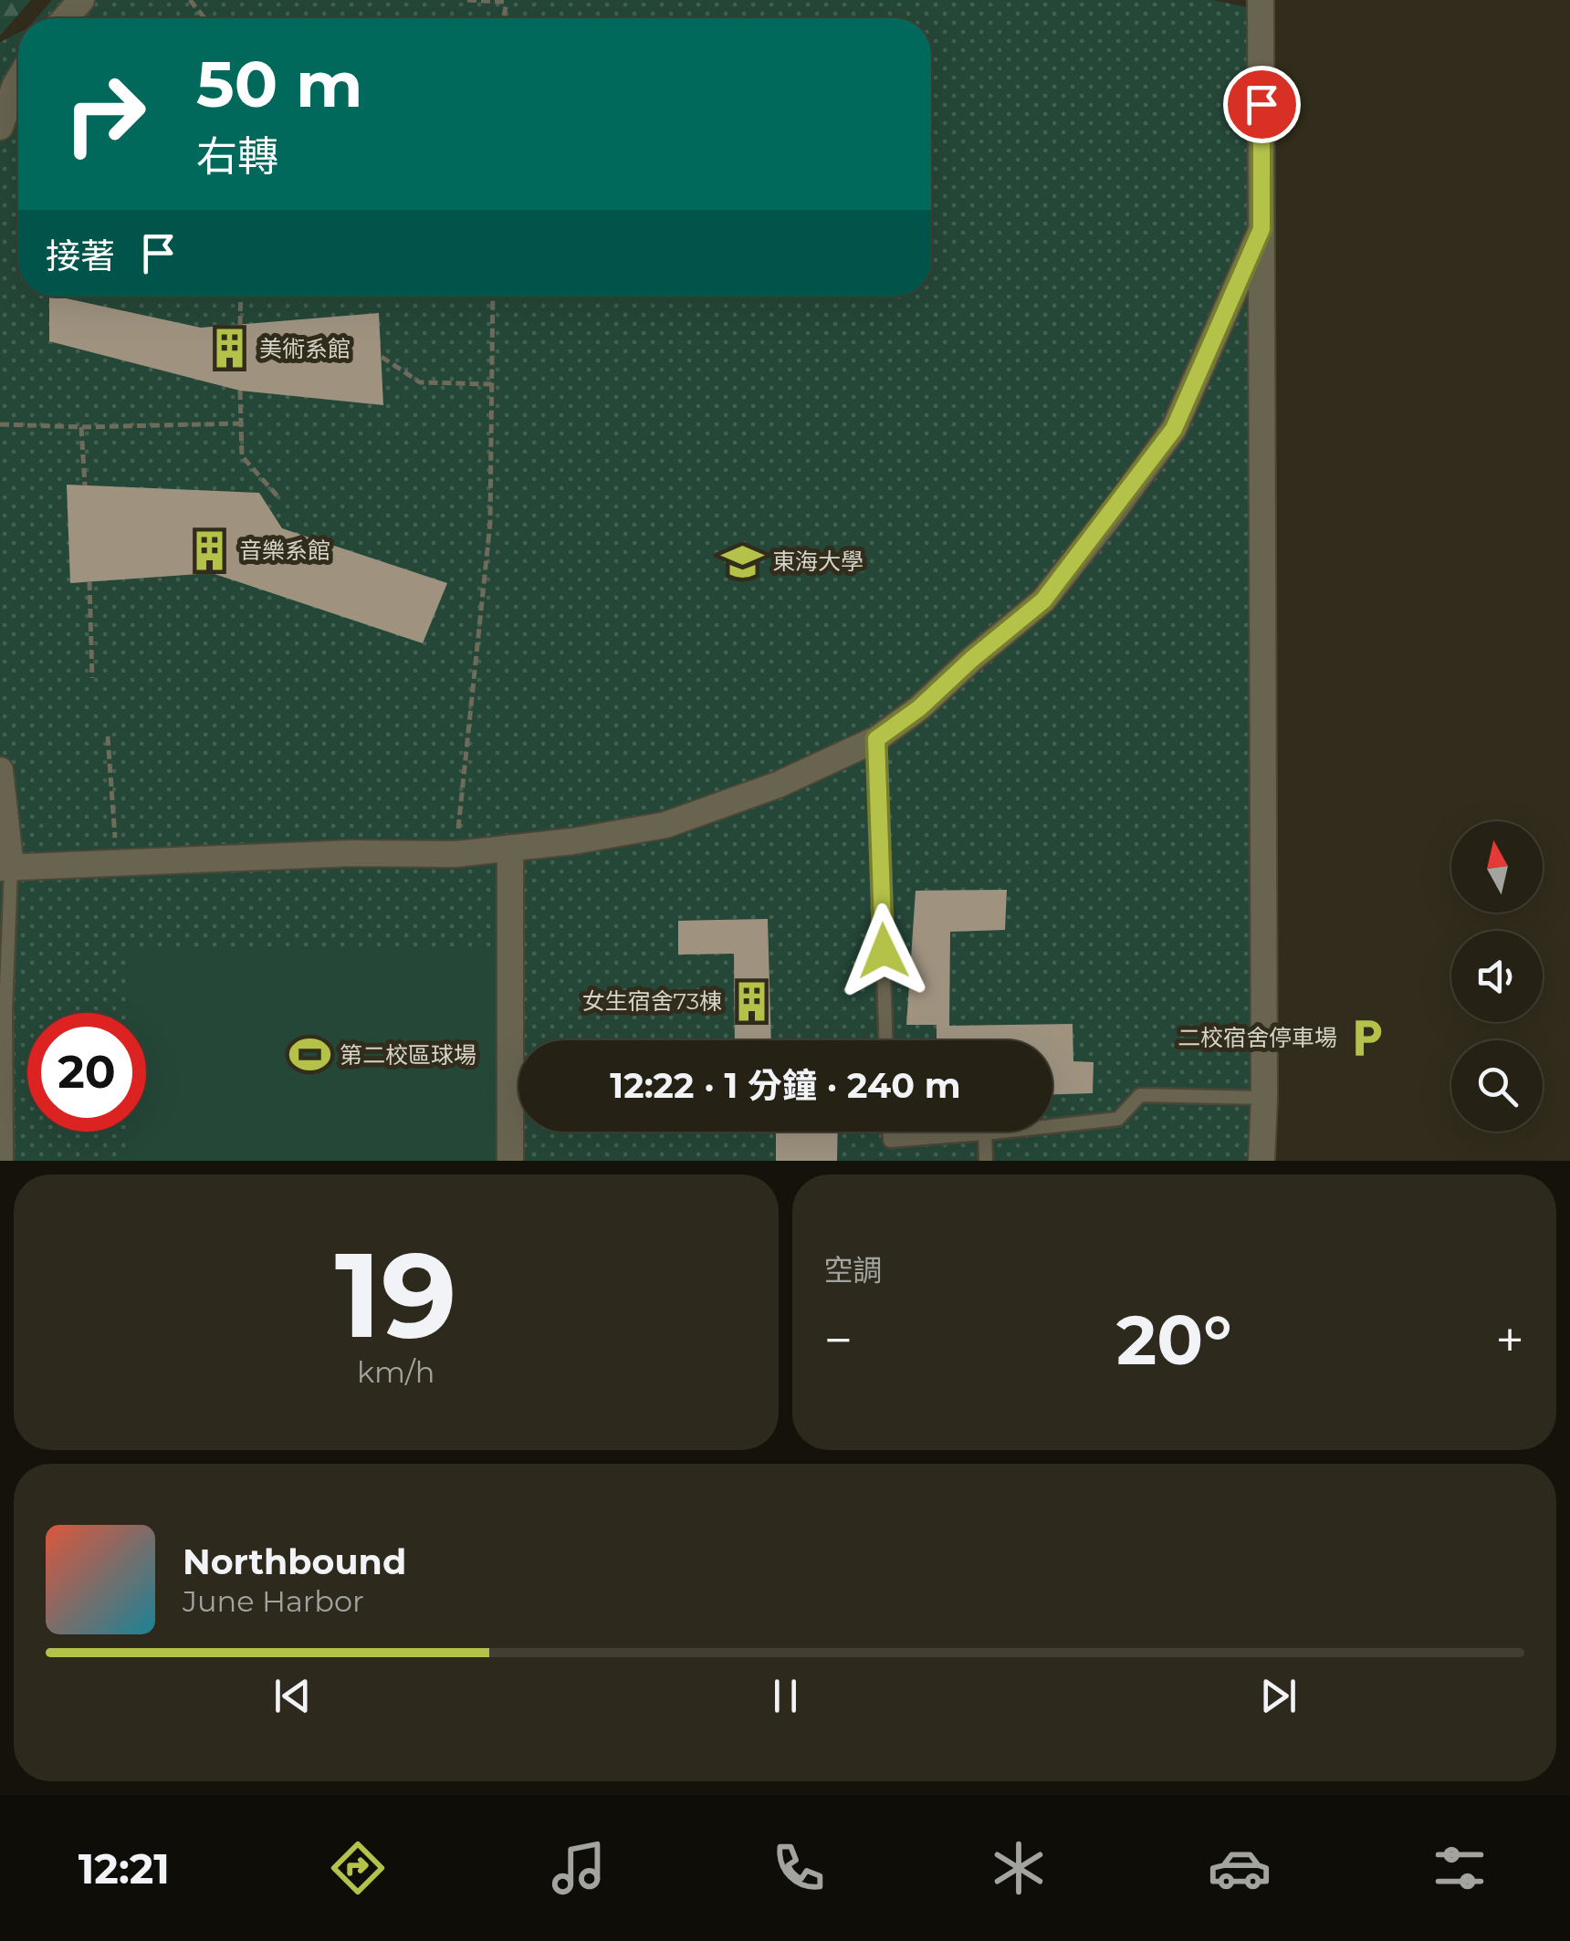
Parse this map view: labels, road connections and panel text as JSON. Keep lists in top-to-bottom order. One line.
{"places":{"building":["美術系館","音樂系館","女生宿舍73棟"],"school or university":["東海大學"],"parking":["二校宿舍停車場"],"sports":["第二校區球場"]},"north":"top","page":{"turn":["50 m","右轉"],"then":"接著","limit":"20","trip":"12:22 · 1 分鐘 · 240 m","tile":[["19","km/h"],"空調"],"heat":["−","20°","+"],"song":["Northbound","June Harbor"],"tabs":"12:21"}}
